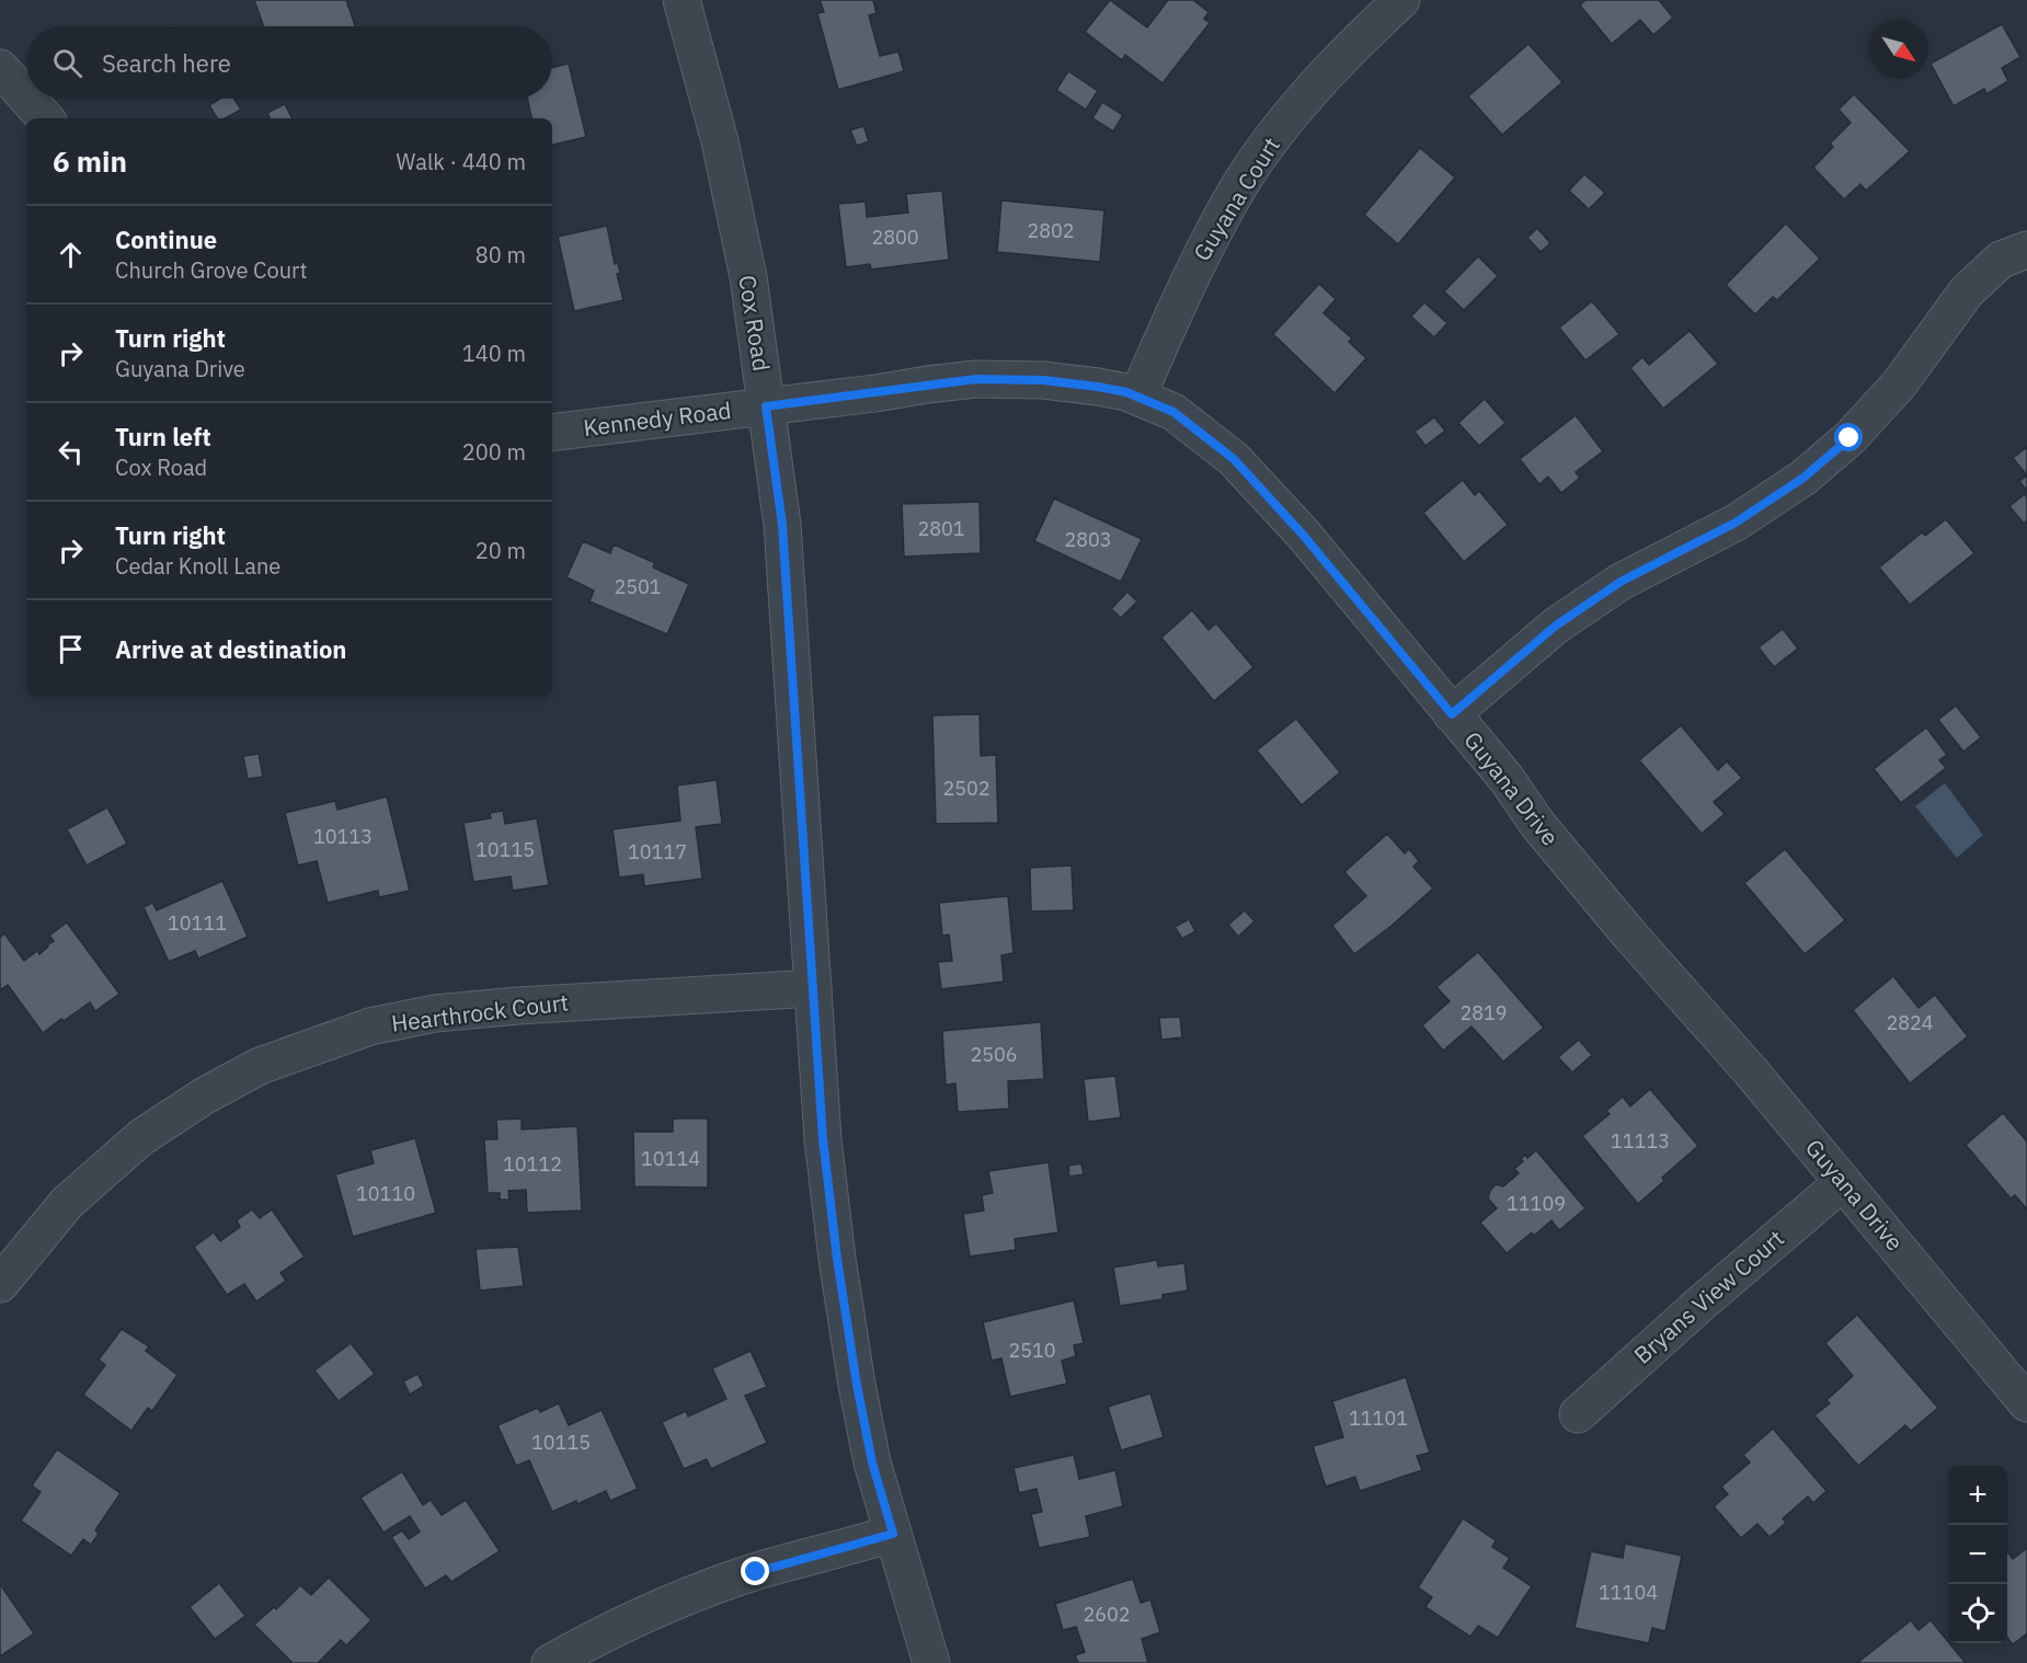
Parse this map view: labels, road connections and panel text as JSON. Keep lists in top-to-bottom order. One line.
{"streets":{"street":["Guyana Court","Cox Road","Kennedy Road","Guyana Drive","Hearthrock Court","Bryans View Court"]},"crossings":[["Guyana Court","Guyana Drive"],["Cox Road","Kennedy Road"],["Cox Road","Guyana Drive"],["Cox Road","Hearthrock Court"],["Kennedy Road","Guyana Drive"],["Guyana Drive","Bryans View Court"]],"house_numbers":["2802","2800","2801","2803","2501","2502","10113","10115","10117","10111","2819","2824","2506","11113","10114","10112","10110","11109","2510","11101","10115","11104","2602"],"north":"bottom right","page":{"search":"Search here","heading":["6 min","Walk · 440 m"],"list":[["Continue","Church Grove Court","80 m"],["Turn right","Guyana Drive","140 m"],["Turn left","Cox Road","200 m"],["Turn right","Cedar Knoll Lane","20 m"],"Arrive at destination"],"map_buttons":["+","−"]}}
